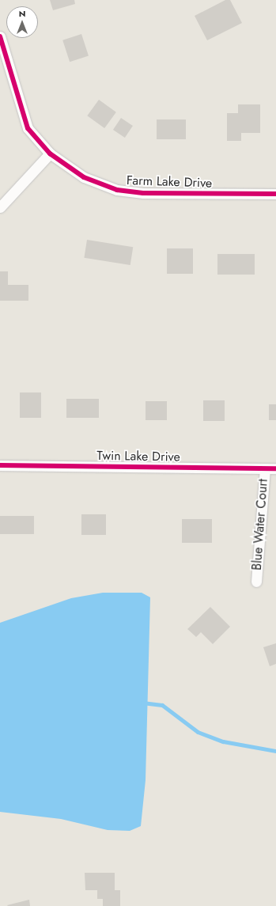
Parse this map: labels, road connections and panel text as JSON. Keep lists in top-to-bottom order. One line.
{"streets":{"street":["Farm Lake Drive","Twin Lake Drive","Blue Water Court"]},"crossings":[["Twin Lake Drive","Blue Water Court"]],"north":"top"}
